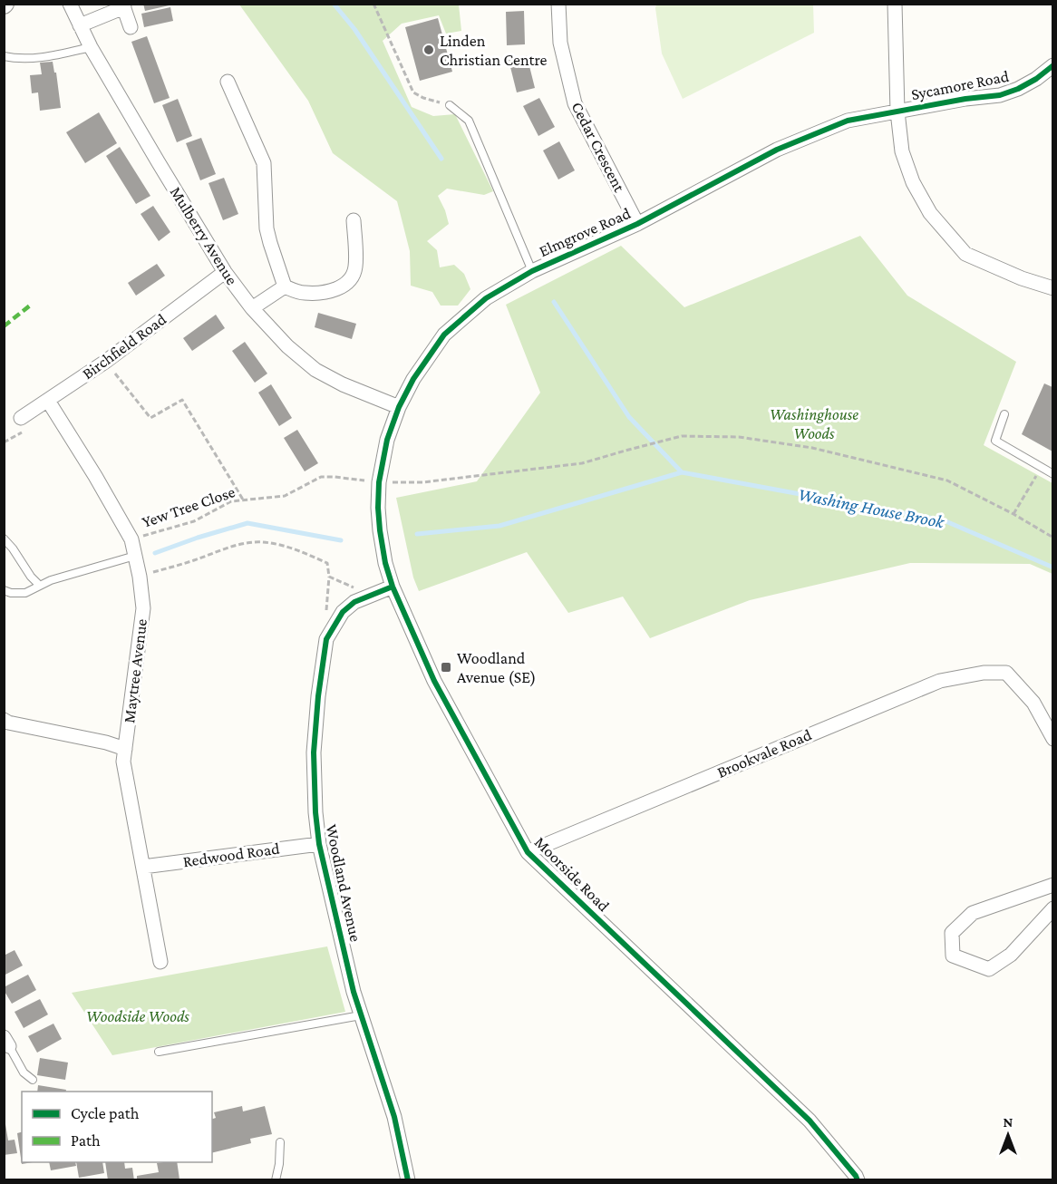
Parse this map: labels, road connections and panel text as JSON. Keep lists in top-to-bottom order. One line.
{"streets":{"street":["Sycamore Road","Cedar Crescent","Elmgrove Road","Mulberry Avenue","Birchfield Road","Maytree Avenue","Brookvale Road","Redwood Road","Moorside Road","Woodland Avenue"],"path":["Yew Tree Close"]},"crossings":[["Sycamore Road","Elmgrove Road"],["Cedar Crescent","Elmgrove Road"],["Elmgrove Road","Mulberry Avenue"],["Elmgrove Road","Yew Tree Close"],["Elmgrove Road","Moorside Road"],["Mulberry Avenue","Birchfield Road"],["Birchfield Road","Maytree Avenue"],["Yew Tree Close","Maytree Avenue"],["Yew Tree Close","Moorside Road"],["Maytree Avenue","Redwood Road"],["Brookvale Road","Moorside Road"],["Redwood Road","Woodland Avenue"],["Moorside Road","Woodland Avenue"]],"water":["Washing House Brook"],"parks":["Washinghouse Woods","Woodside Woods"],"places":{"other":["Linden Christian Centre"],"transit":["Woodland Avenue (SE)"]},"legend":["Cycle path","Path"],"north":"top"}
